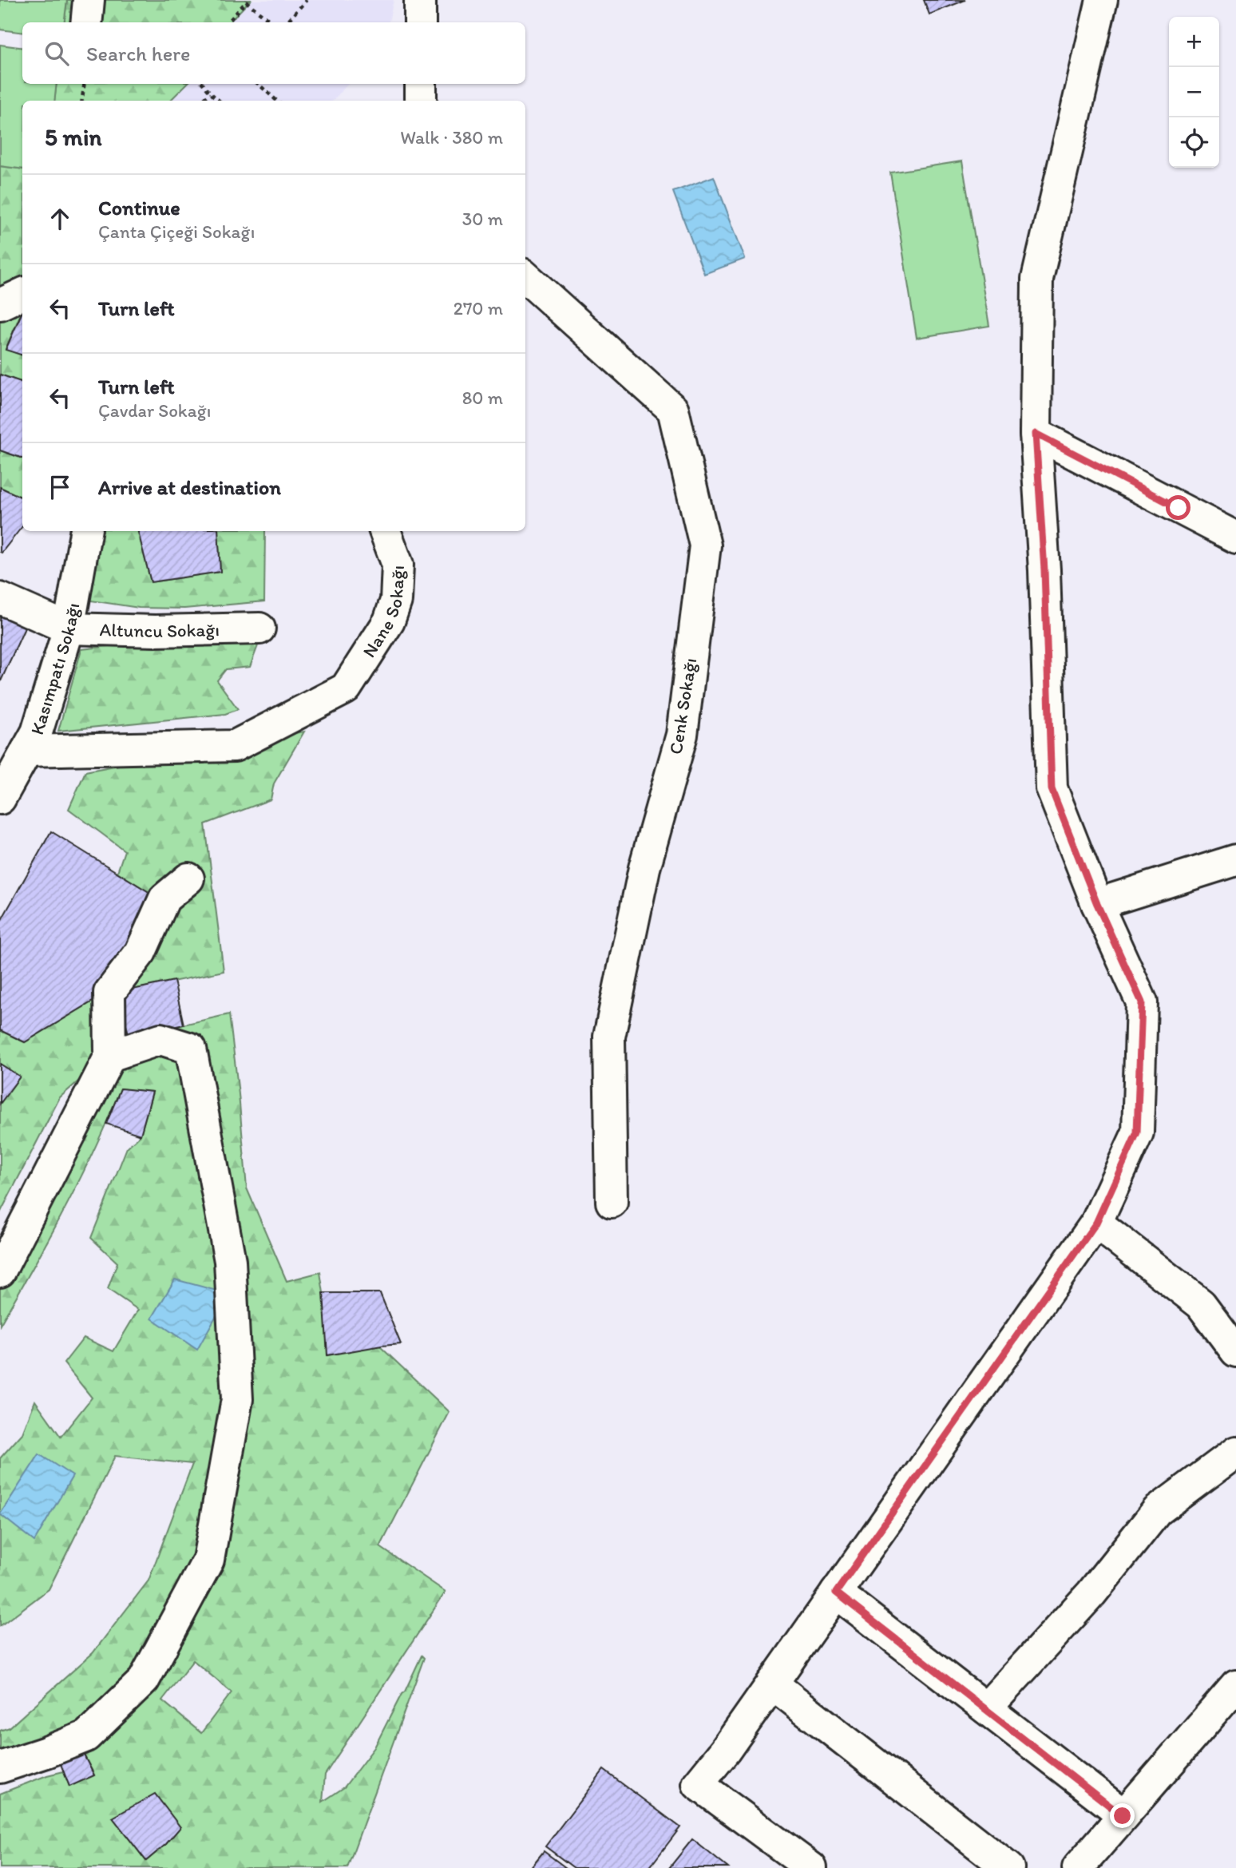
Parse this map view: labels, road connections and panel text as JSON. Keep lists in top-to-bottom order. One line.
{"streets":{"street":["Nane Sokağı","Altuncu Sokağı","Kasımpatı Sokağı","Cenk Sokağı"]},"crossings":[["Nane Sokağı","Kasımpatı Sokağı"],["Altuncu Sokağı","Kasımpatı Sokağı"]],"page":{"map_buttons":["+","−"],"search":"Search here","heading":["5 min","Walk · 380 m"],"list":[["Continue","Çanta Çiçeği Sokağı","30 m"],["Turn left","270 m"],["Turn left","Çavdar Sokağı","80 m"],"Arrive at destination"]}}
